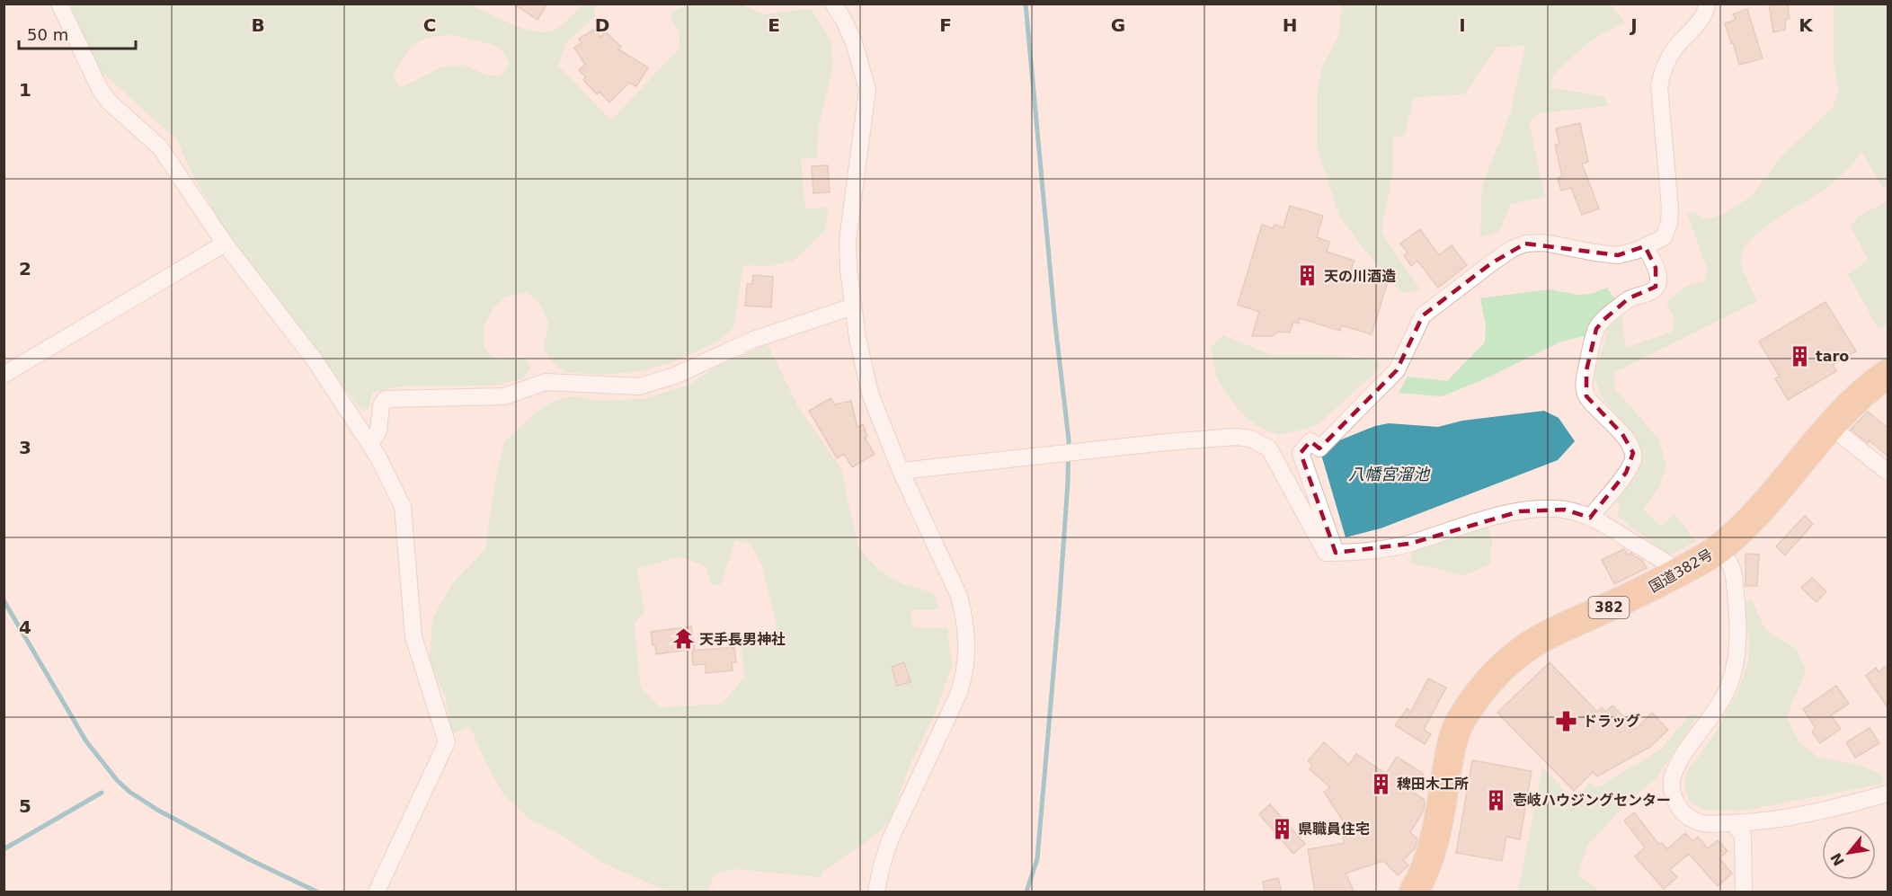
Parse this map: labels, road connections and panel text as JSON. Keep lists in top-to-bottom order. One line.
{"streets":{"highway":["国道382号","382"]},"water":["八幡宮溜池"],"places":{"building":["天の川酒造","taro","稗田木工所","壱岐ハウジングセンター","県職員住宅"],"temple":["天手長男神社"],"pharmacy":["ドラッグ"]},"scale_bar":"50 m","north":"bottom left","grid":{"columns":["B","C","D","E","F","G","H","I","J","K"],"rows":["1","2","3","4","5"]}}
